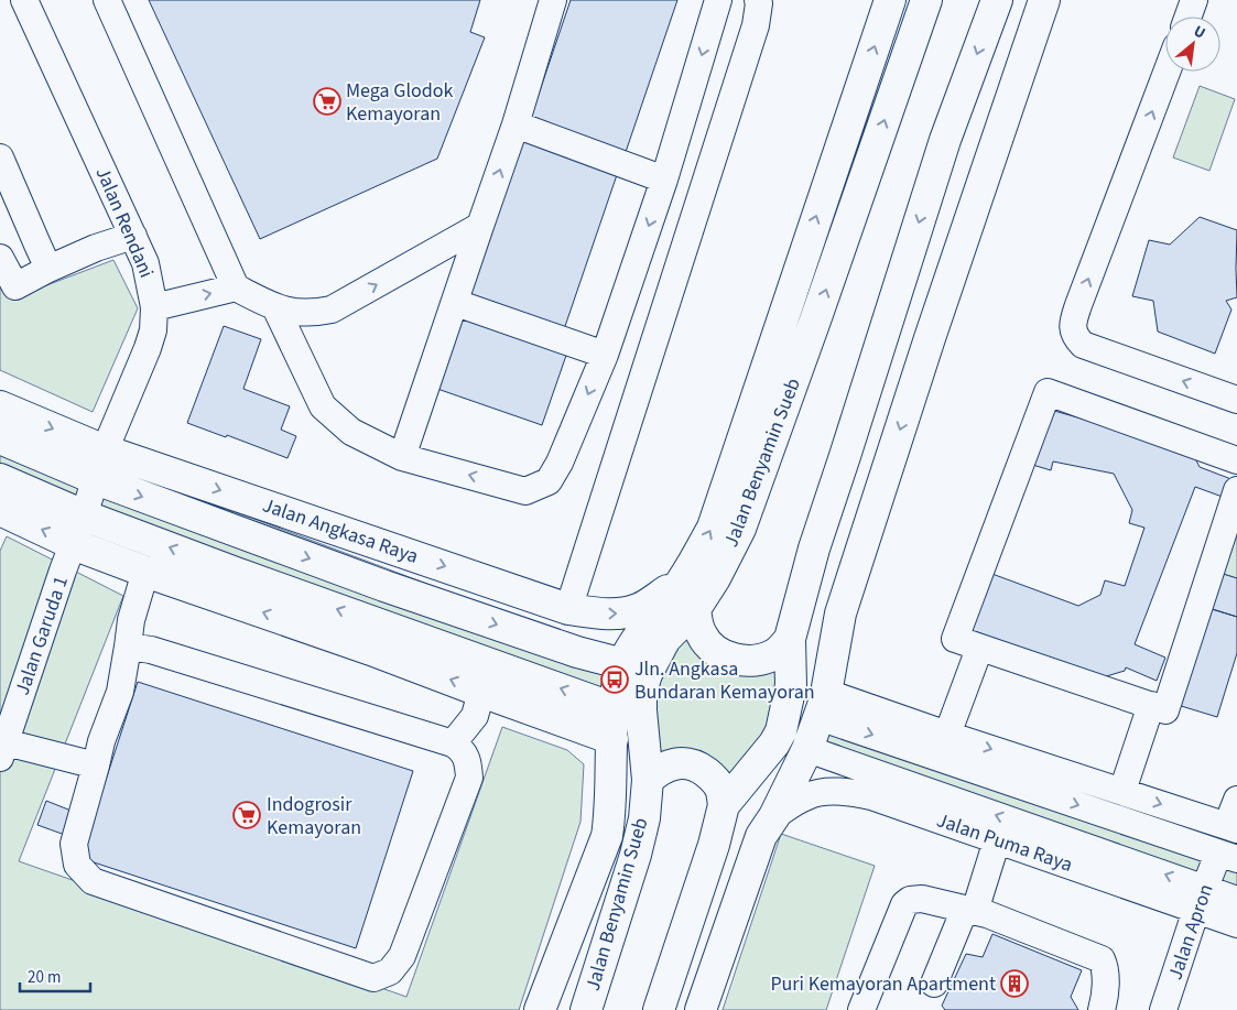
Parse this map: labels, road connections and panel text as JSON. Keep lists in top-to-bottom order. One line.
{"streets":{"main road":["Jalan Benyamin Sueb","Jalan Angkasa Raya"],"street":["Jalan Rendani","Jalan Garuda 1","Jalan Puma Raya","Jalan Apron"]},"crossings":[["Jalan Rendani","Jalan Angkasa Raya"],["Jalan Rendani","Jalan Garuda 1"],["Jalan Benyamin Sueb","Jalan Angkasa Raya"],["Jalan Puma Raya","Jalan Apron"]],"places":{"supermarket":["Mega Glodok Kemayoran","Indogrosir Kemayoran"],"bus stop":["Jln. Angkasa Bundaran Kemayoran"],"building":["Puri Kemayoran Apartment"]},"scale_bar":"20 m","north":"top right"}
